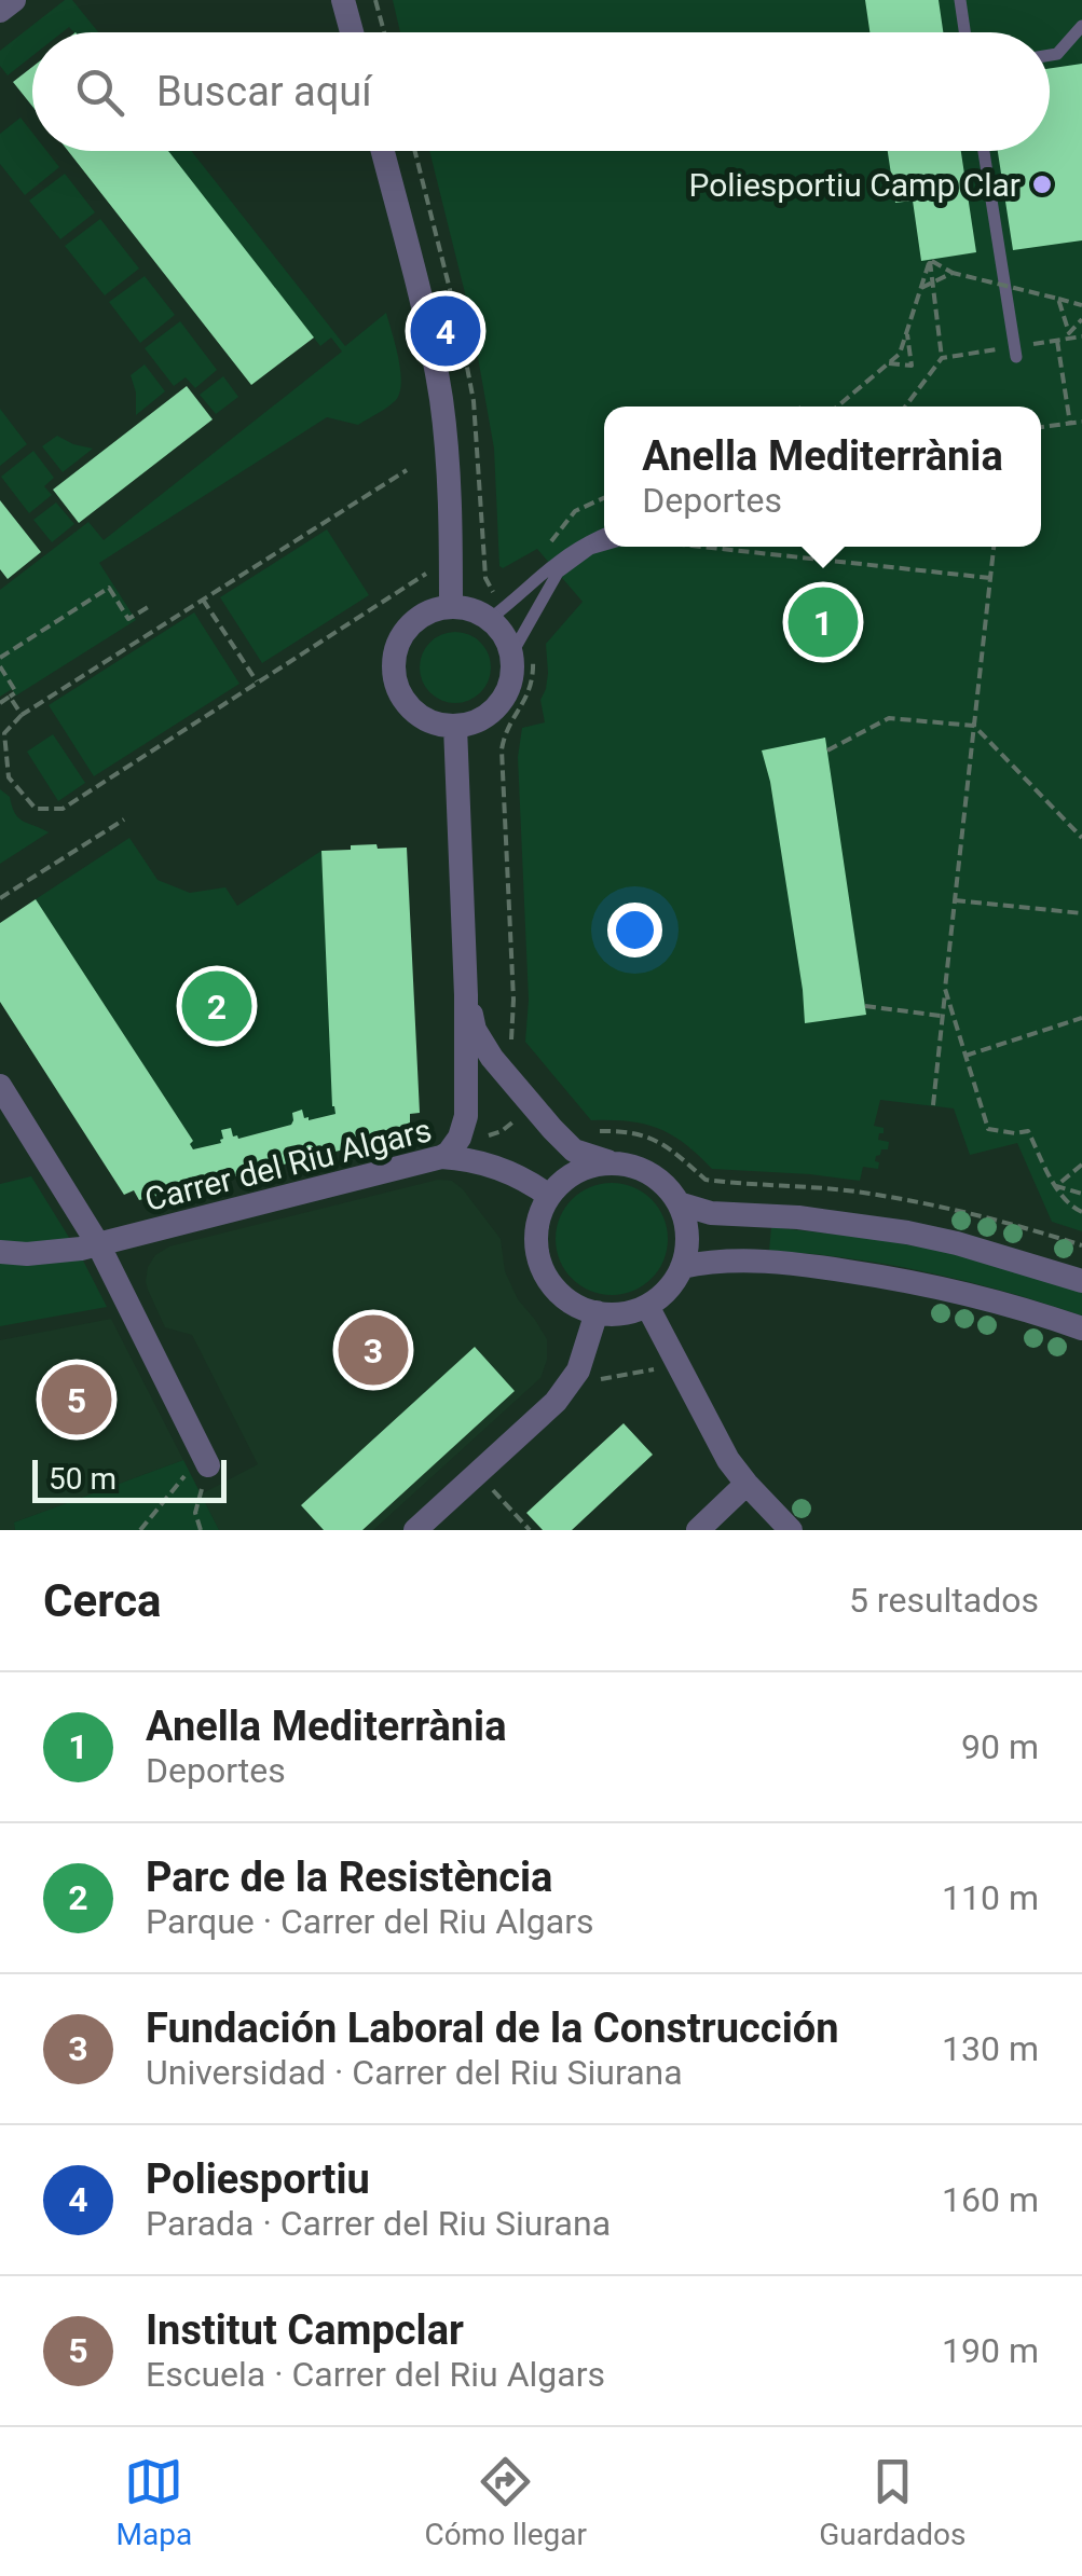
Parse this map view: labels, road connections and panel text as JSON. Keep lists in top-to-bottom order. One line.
{"streets":{"street":["Carrer del Riu Algars"]},"places":["Poliesportiu Camp Clar"],"scale_bar":"50 m","page":{"search":"Buscar aquí","pins":["4","1","2","3","5"],"popup":["Anella Mediterrània","Deportes"],"scale":"50 m","heading":["Cerca","5 resultados"],"list":[{"mark":"1","name":"Anella Mediterrània","note":"Deportes","value":"90 m"},{"mark":"2","name":"Parc de la Resistència","note":"Parque · Carrer del Riu Algars","value":"110 m"},{"mark":"3","name":"Fundación Laboral de la Construcción","note":"Universidad · Carrer del Riu Siurana","value":"130 m"},{"mark":"4","name":"Poliesportiu","note":"Parada · Carrer del Riu Siurana","value":"160 m"},{"mark":"5","name":"Institut Campclar","note":"Escuela · Carrer del Riu Algars","value":"190 m"}],"nav":["Mapa","Cómo llegar","Guardados"]}}
